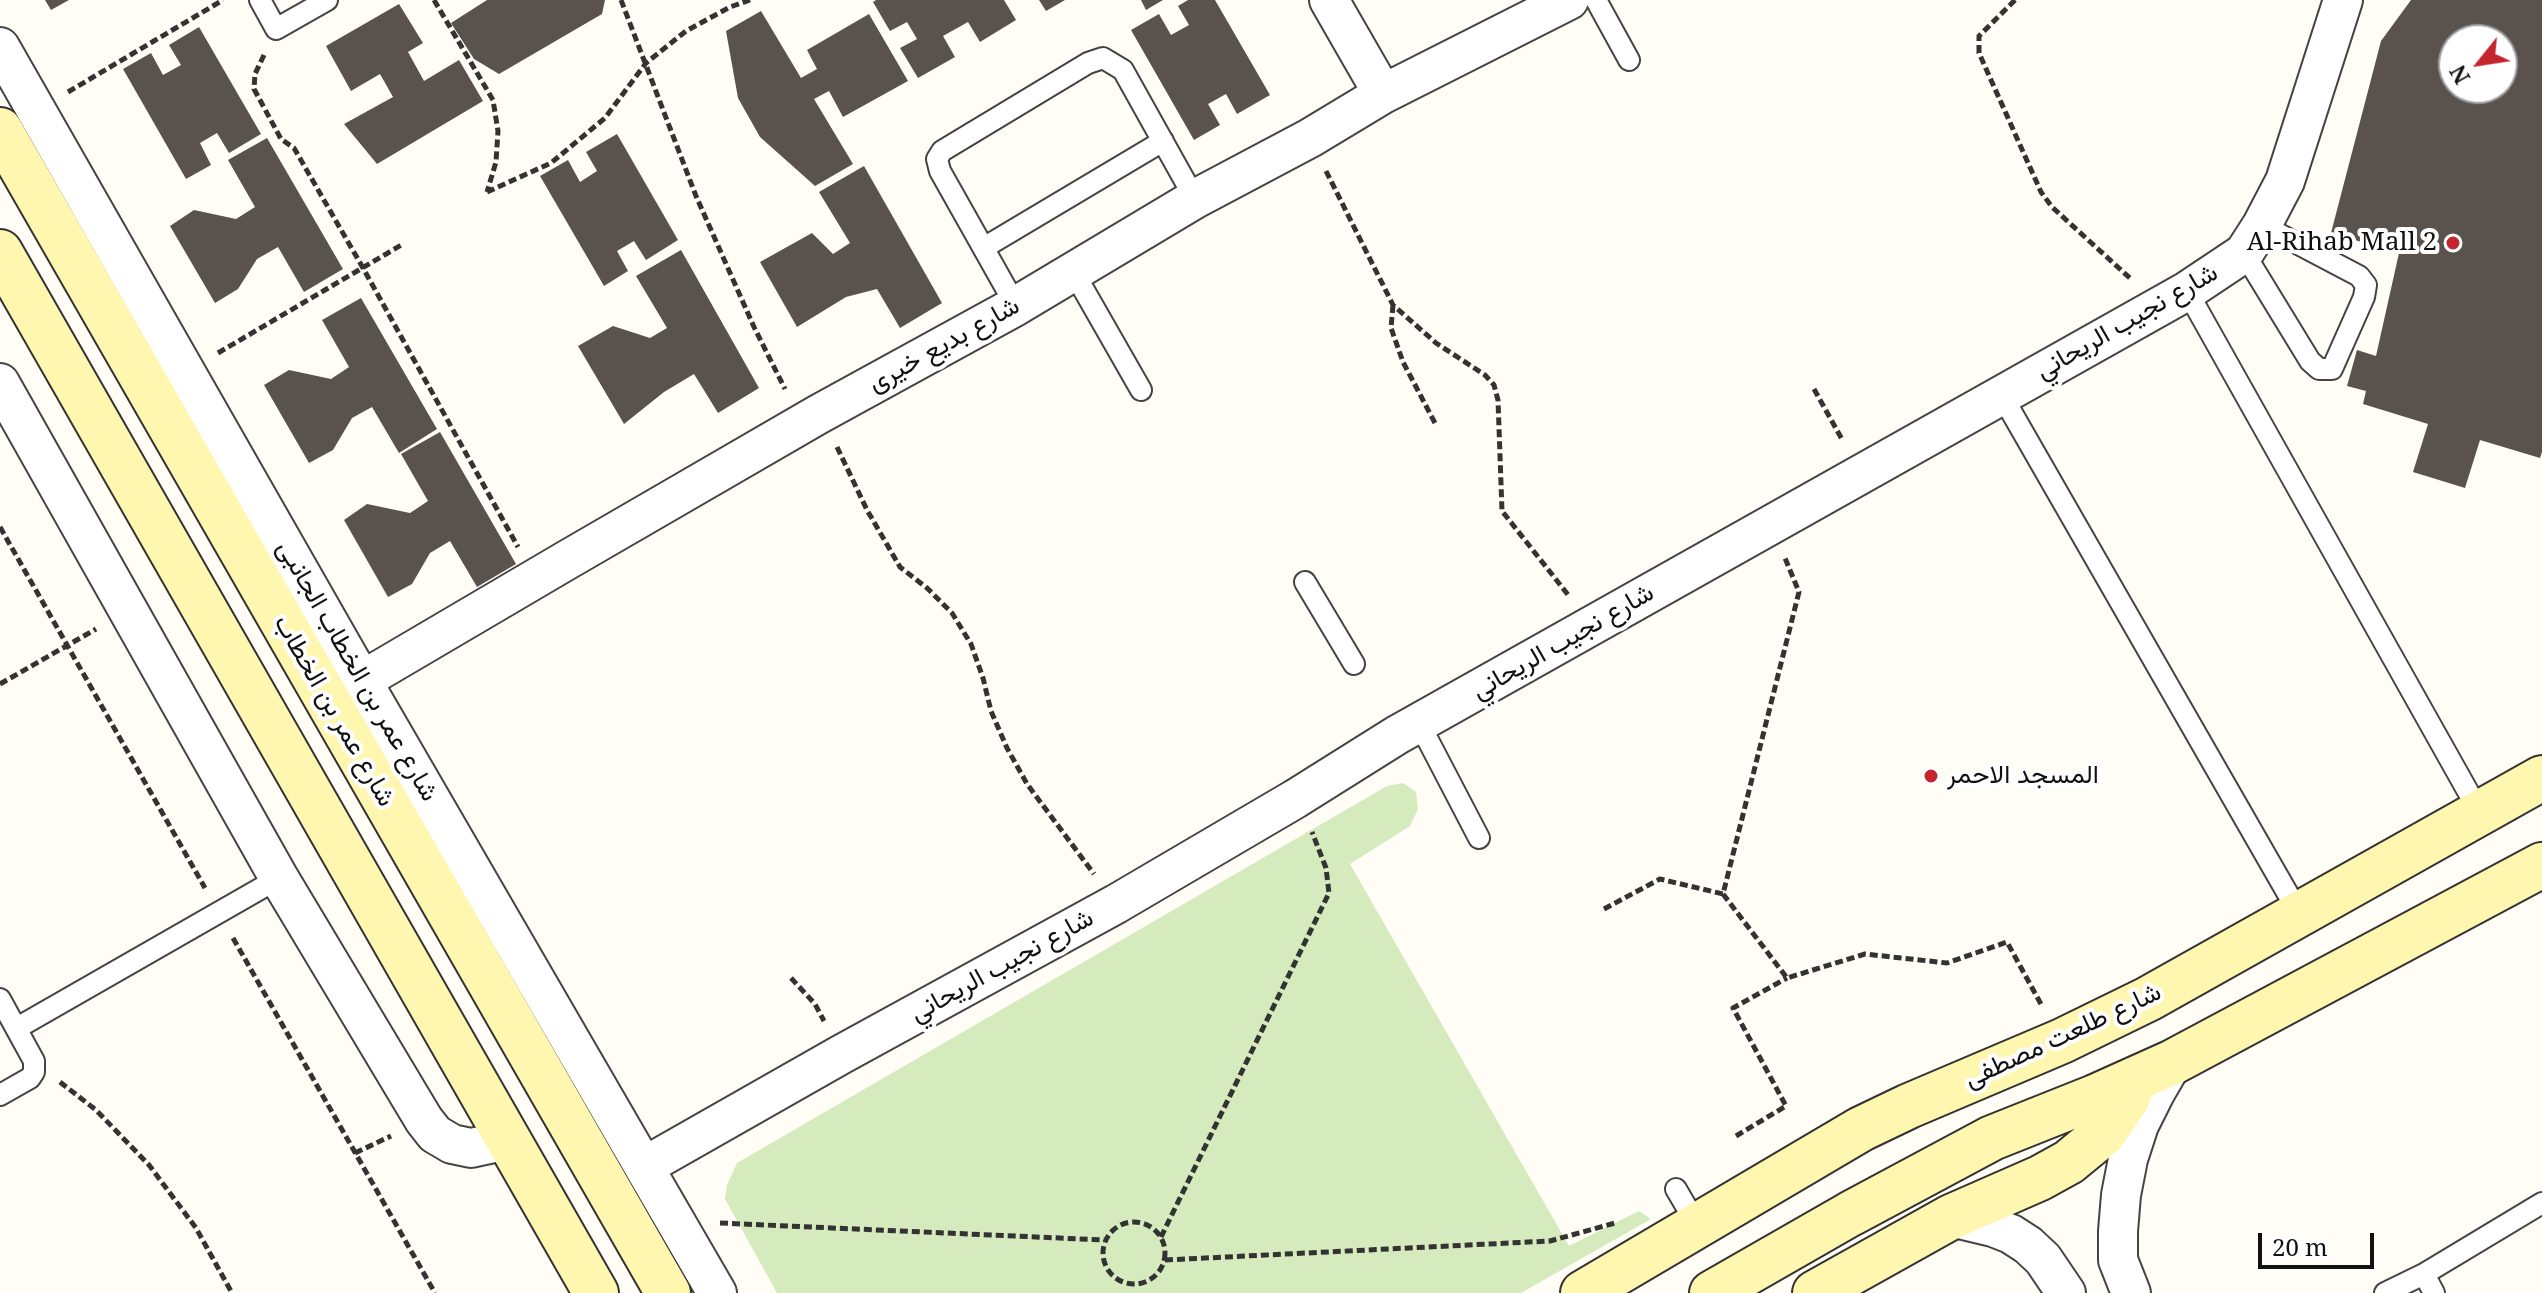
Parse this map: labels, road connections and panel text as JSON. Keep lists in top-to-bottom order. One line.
{"streets":{"street":["شارع نجيب الريحاني","شارع بديع خيرى","شارع عمر بن الخطاب الجانبى","شارع عمر بن الخطاب","شارع طلعت مصطفى"]},"crossings":[["شارع نجيب الريحاني","شارع عمر بن الخطاب الجانبى"],["شارع بديع خيرى","شارع عمر بن الخطاب الجانبى"],["شارع بديع خيرى","شارع عمر بن الخطاب"],["شارع عمر بن الخطاب الجانبى","شارع عمر بن الخطاب"]],"places":["Al-Rihab Mall 2","المسجد الاحمر"],"scale_bar":"20 m","north":"bottom left"}
